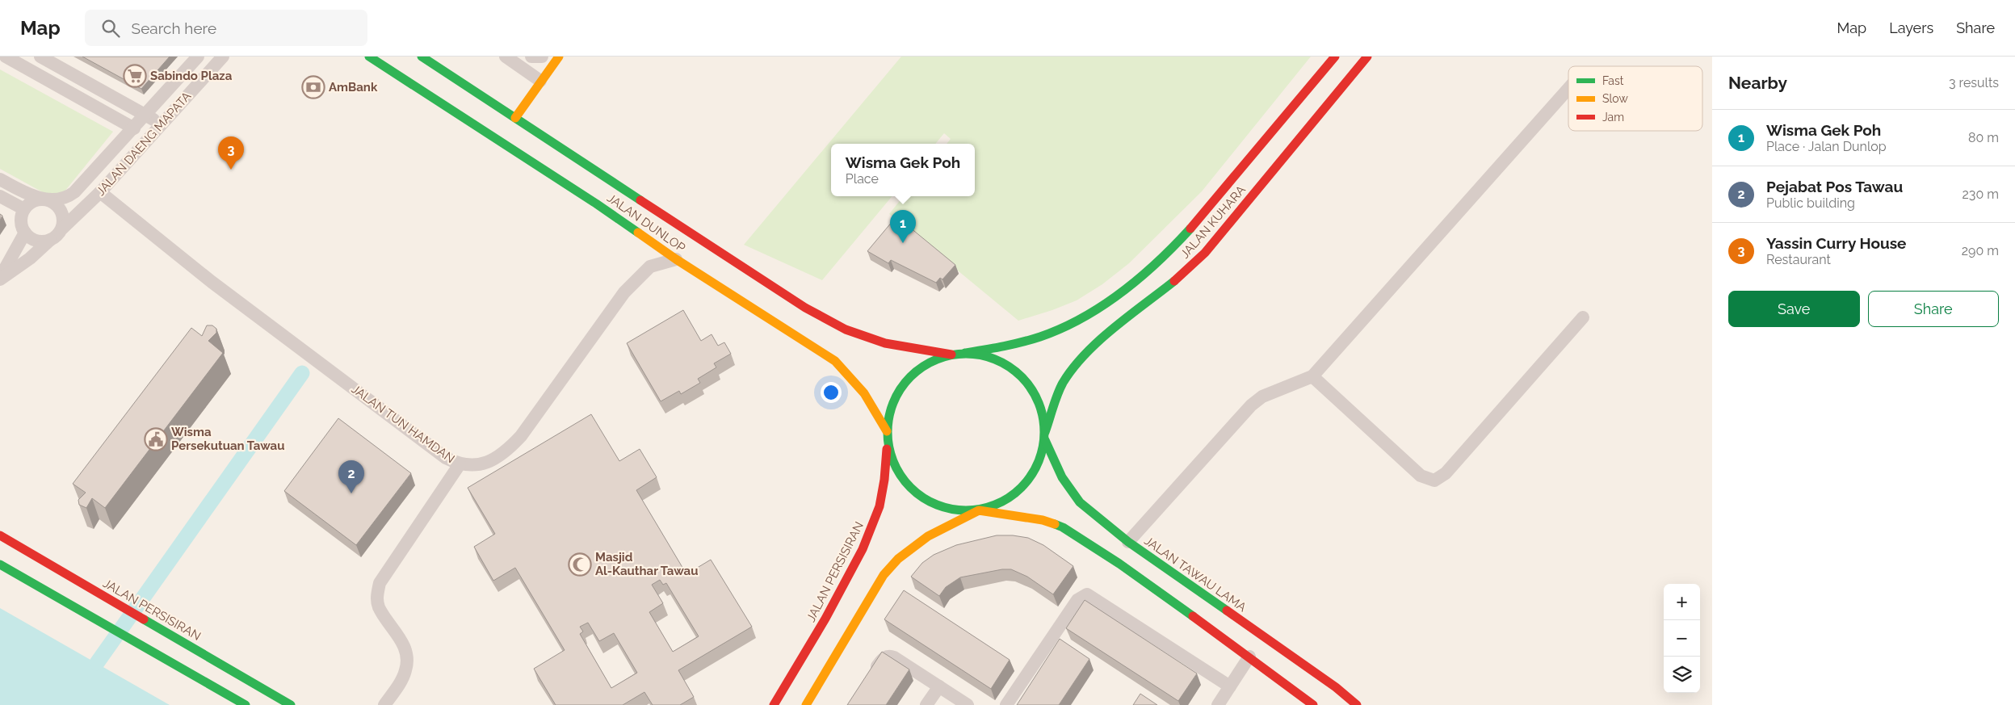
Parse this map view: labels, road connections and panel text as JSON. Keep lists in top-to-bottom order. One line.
{"streets":{"main road":["JALAN KUHARA","JALAN DUNLOP","JALAN PERSISIRAN","JALAN TAWAU LAMA"],"street":["JALAN DAENG MAPATA","JALAN TUN HAMDAN"]},"crossings":[["JALAN DAENG MAPATA","JALAN TUN HAMDAN"],["JALAN KUHARA","JALAN DUNLOP"],["JALAN KUHARA","JALAN PERSISIRAN"],["JALAN KUHARA","JALAN TAWAU LAMA"],["JALAN DUNLOP","JALAN TUN HAMDAN"],["JALAN DUNLOP","JALAN PERSISIRAN"]],"places":{"supermarket":["Sabindo Plaza"],"bank":["AmBank"],"public building":["Wisma Persekutuan Tawau"],"mosque":["Masjid Al-Kauthar Tawau"]},"legend":["Fast","Slow","Jam"],"page":{"header":"Map","search":"Search here","nav":["Map","Layers","Share"],"heading":["Nearby","3 results"],"list":[{"mark":"1","name":"Wisma Gek Poh","note":"Place · Jalan Dunlop","value":"80 m"},{"mark":"2","name":"Pejabat Pos Tawau","note":"Public building","value":"230 m"},{"mark":"3","name":"Yassin Curry House","note":"Restaurant","value":"290 m"}],"pins":["3","1","2"],"popup":["Wisma Gek Poh","Place"],"buttons":["Save","Share"],"map_buttons":["+","−"]}}
